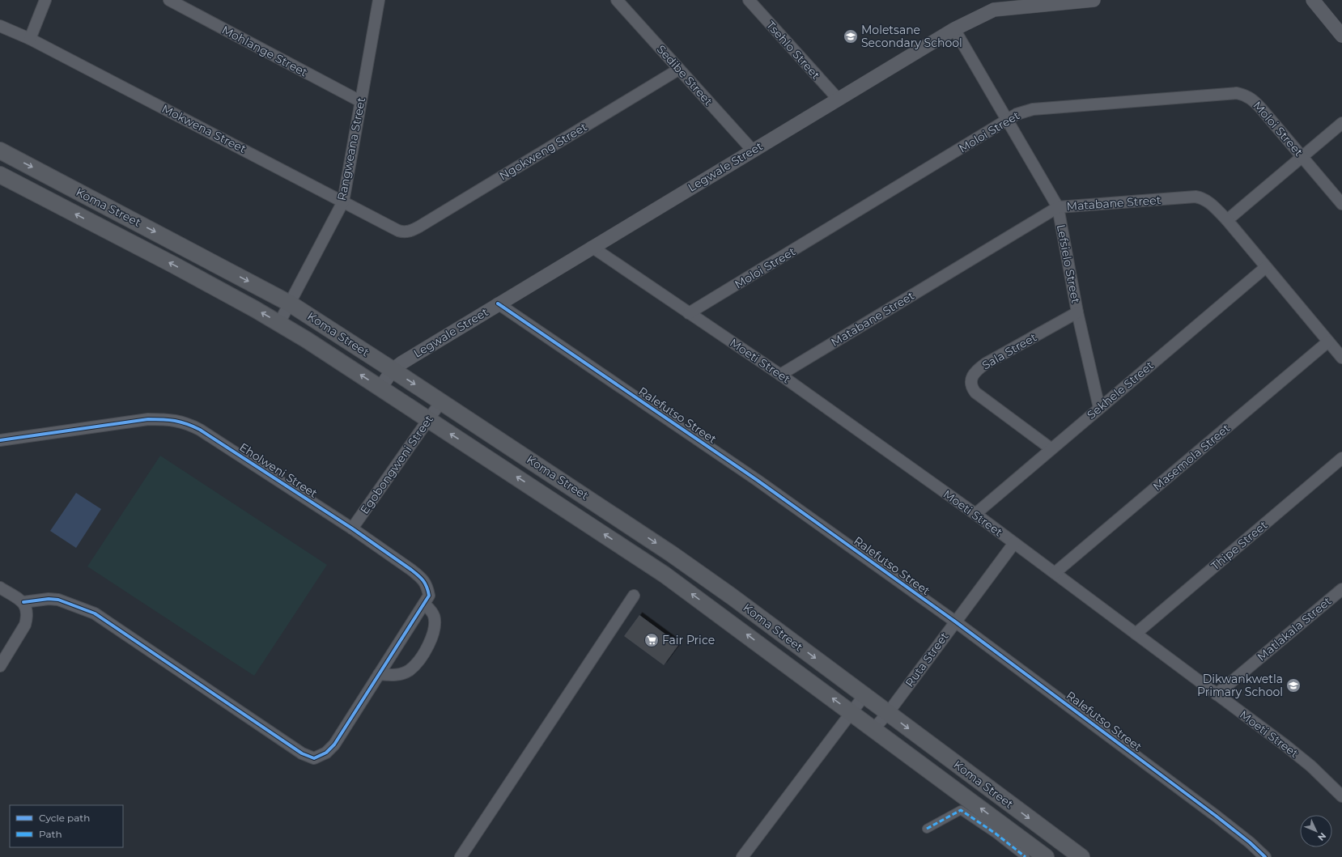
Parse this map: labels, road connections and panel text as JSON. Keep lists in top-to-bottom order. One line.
{"streets":{"main road":["Koma Street"],"street":["Tsehlo Street","Mohlange Street","Sedibe Street","Mokwena Street","Moloi Street","Rangweana Street","Ngokweng Street","Legwale Street","Matabane Street","Lefsielo Street","Sala Street","Moeti Street","Sekhele Street","Ralefutso Street","Masemola Street","Egobongweni Street","Eholweni Street","Thipe Street","Matlakala Street","Ruta Street"]},"crossings":[["Tsehlo Street","Legwale Street"],["Mohlange Street","Rangweana Street"],["Sedibe Street","Ngokweng Street"],["Sedibe Street","Legwale Street"],["Mokwena Street","Rangweana Street"],["Mokwena Street","Ngokweng Street"],["Moloi Street","Lefsielo Street"],["Moloi Street","Moeti Street"],["Rangweana Street","Koma Street"],["Legwale Street","Koma Street"],["Legwale Street","Lefsielo Street"],["Legwale Street","Moeti Street"],["Legwale Street","Ralefutso Street"],["Matabane Street","Lefsielo Street"],["Matabane Street","Moeti Street"],["Matabane Street","Sekhele Street"],["Matabane Street","Masemola Street"],["Koma Street","Egobongweni Street"],["Koma Street","Ruta Street"],["Lefsielo Street","Sala Street"],["Lefsielo Street","Sekhele Street"],["Sala Street","Sekhele Street"],["Moeti Street","Sekhele Street"],["Moeti Street","Masemola Street"],["Moeti Street","Thipe Street"],["Moeti Street","Matlakala Street"],["Moeti Street","Ruta Street"],["Ralefutso Street","Ruta Street"],["Egobongweni Street","Eholweni Street"]],"places":{"school or university":["Moletsane Secondary School","Dikwankwetla Primary School"],"supermarket":["Fair Price"]},"legend":["Cycle path","Path"],"north":"bottom right"}
